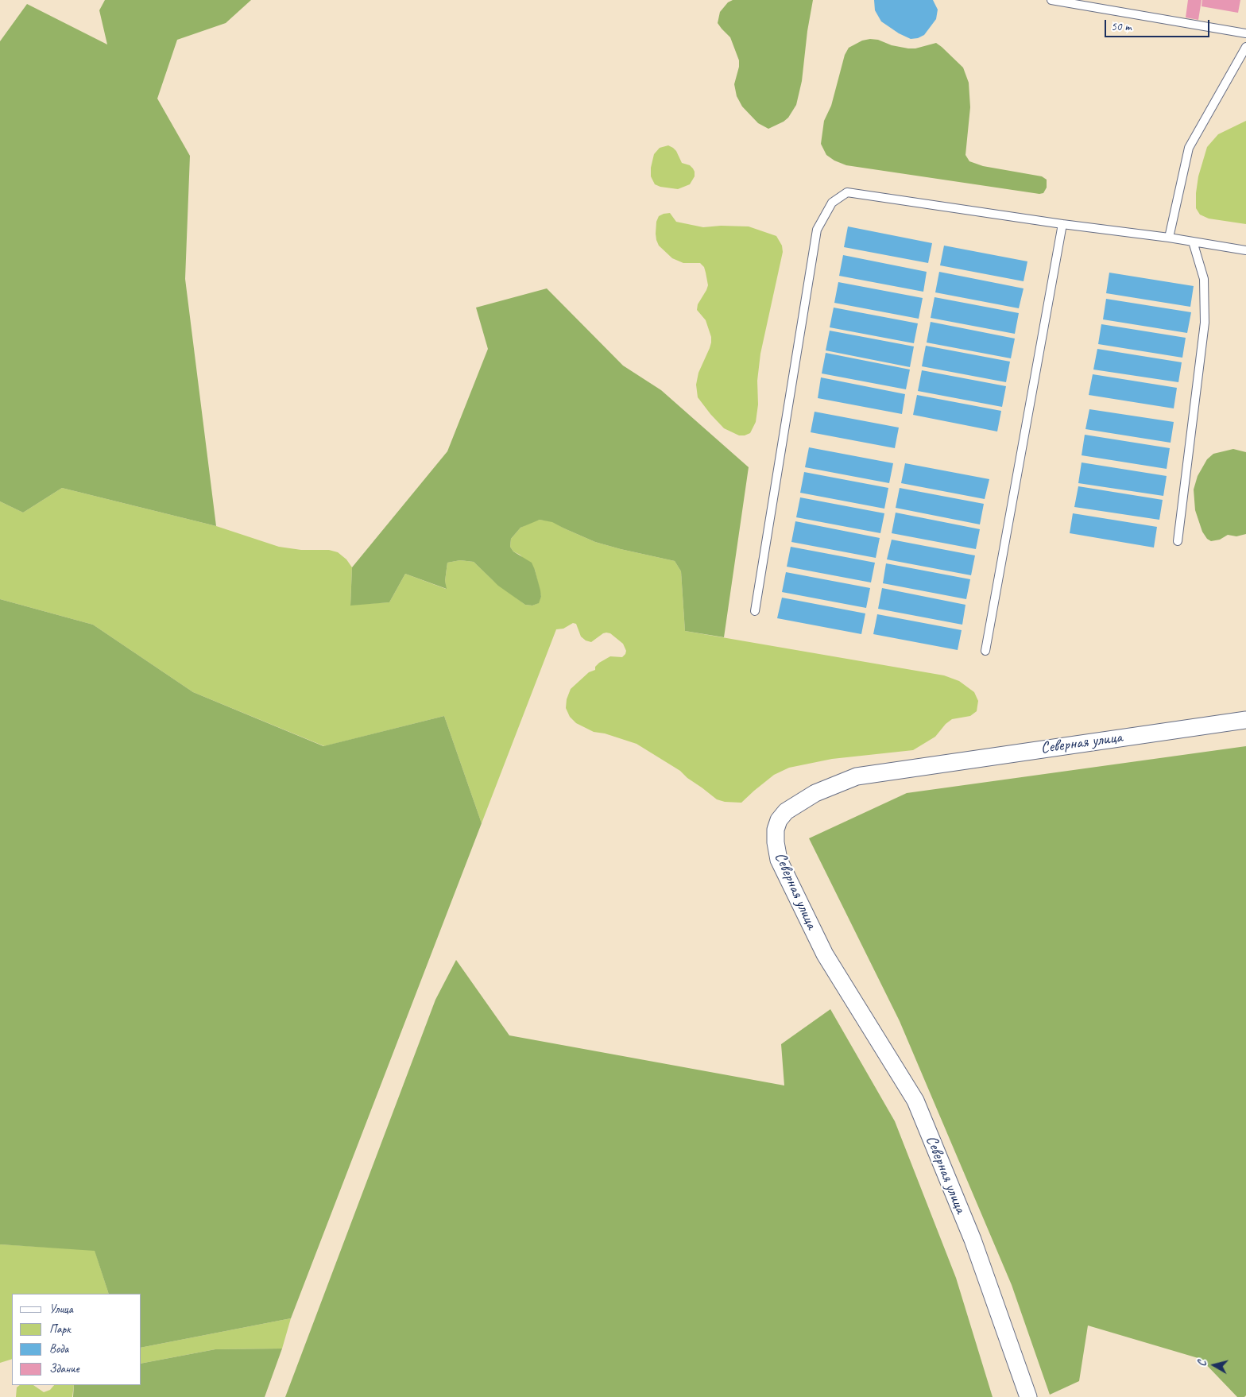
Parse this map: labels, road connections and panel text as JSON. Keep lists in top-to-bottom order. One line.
{"streets":{"street":["Северная улица"]},"legend":["Улица","Парк","Вода","Здание"],"scale_bar":"50 m","north":"left"}
